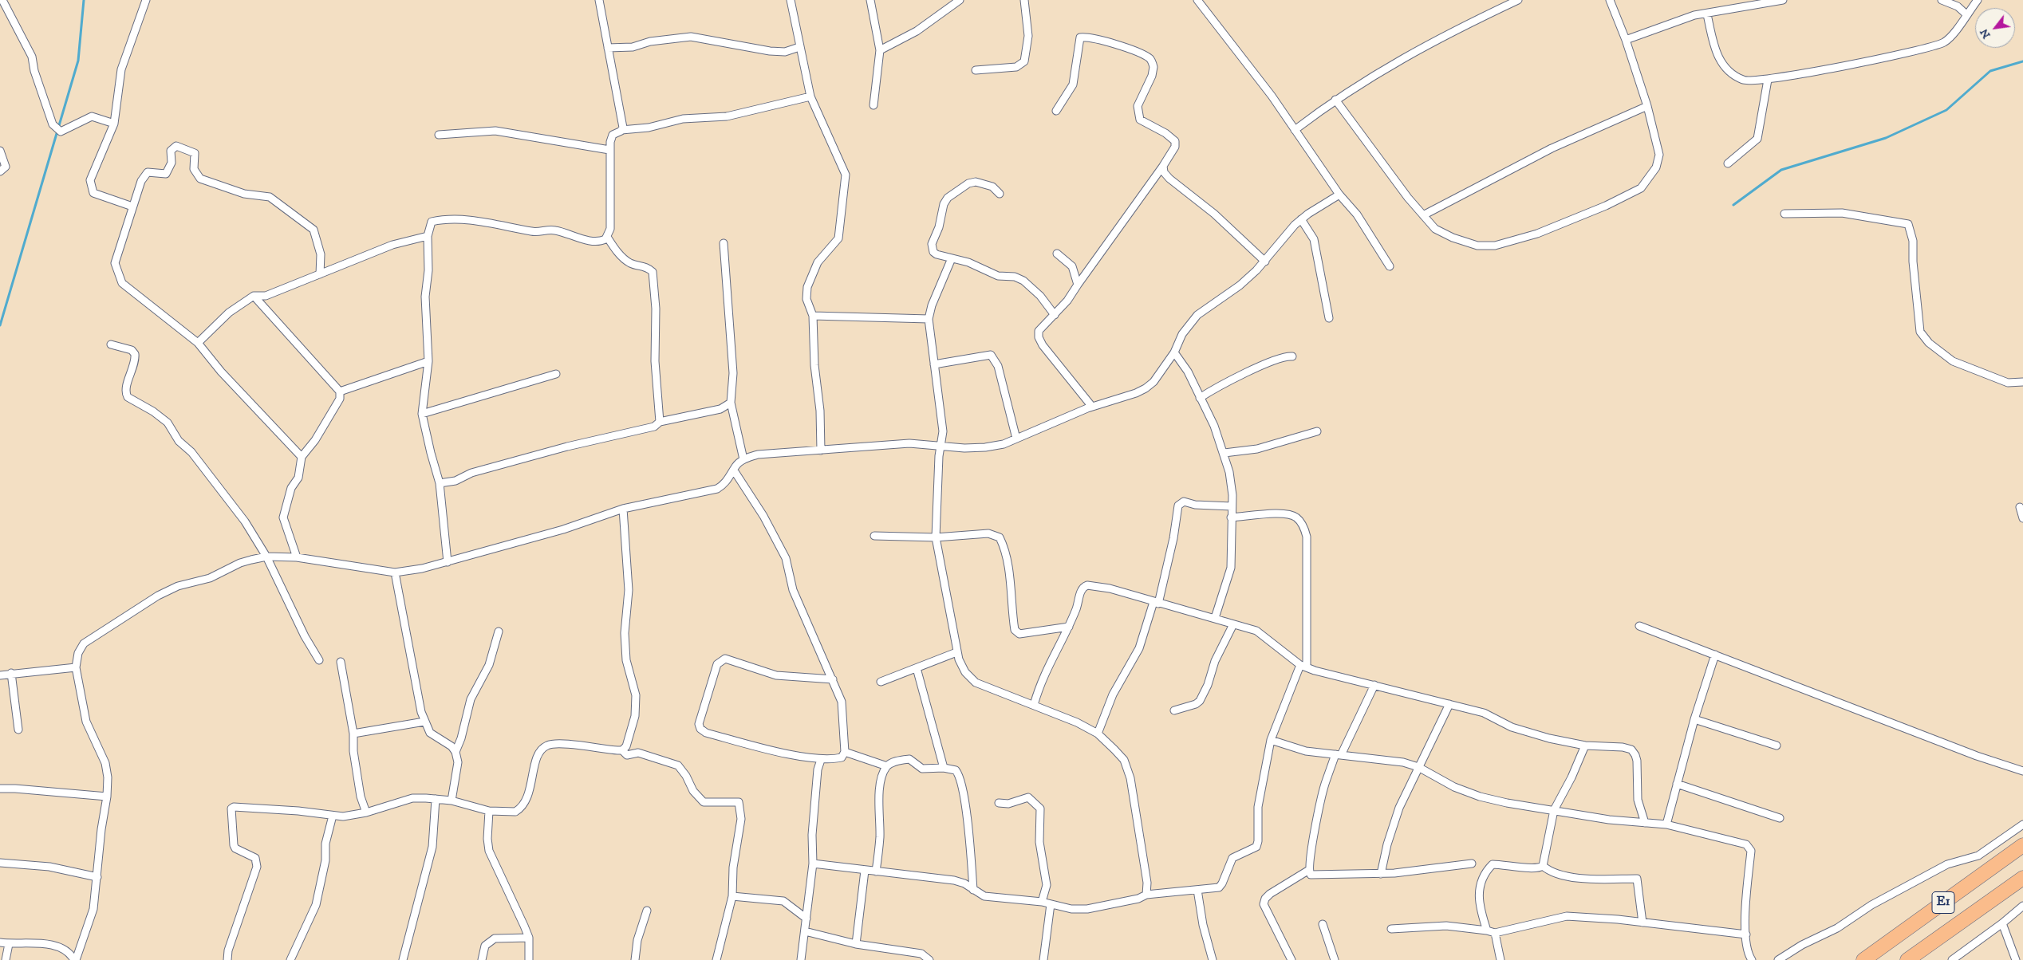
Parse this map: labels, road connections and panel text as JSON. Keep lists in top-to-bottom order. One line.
{"streets":{"highway":["E1"]},"north":"bottom left"}
